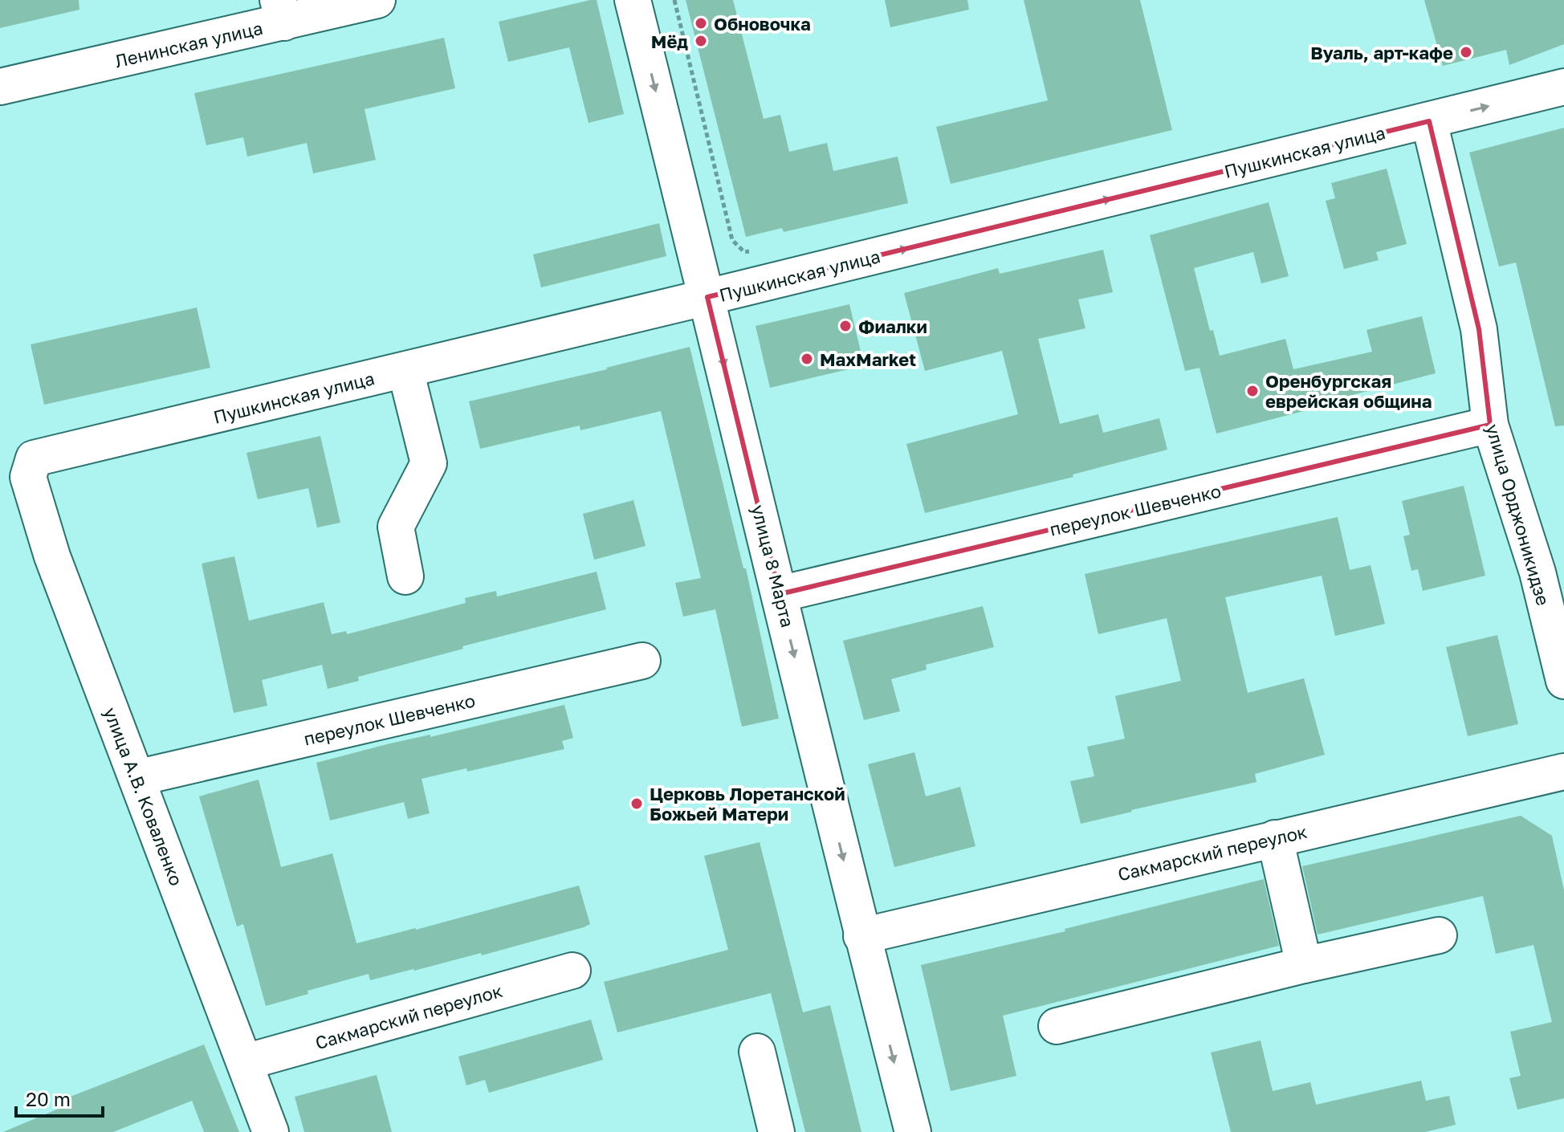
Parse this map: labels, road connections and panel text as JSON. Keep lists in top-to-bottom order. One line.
{"streets":{"street":["Ленинская улица","Пушкинская улица","переулок Шевченко","улица Орджоникидзе","улица 8 Марта","улица А.В. Коваленко","Сакмарский переулок"]},"crossings":[["Пушкинская улица","улица Орджоникидзе"],["Пушкинская улица","улица 8 Марта"],["Пушкинская улица","улица А.В. Коваленко"],["переулок Шевченко","улица Орджоникидзе"],["переулок Шевченко","улица 8 Марта"],["переулок Шевченко","улица А.В. Коваленко"],["улица 8 Марта","Сакмарский переулок"],["улица А.В. Коваленко","Сакмарский переулок"]],"one_way":["Пушкинская улица","улица 8 Марта"],"places":["Обновочка","Мёд","Вуаль, арт-кафе","Фиалки","MaxMarket","Оренбургская еврейская община","Церковь Лоретанской Божьей Матери"],"scale_bar":"20 m"}
